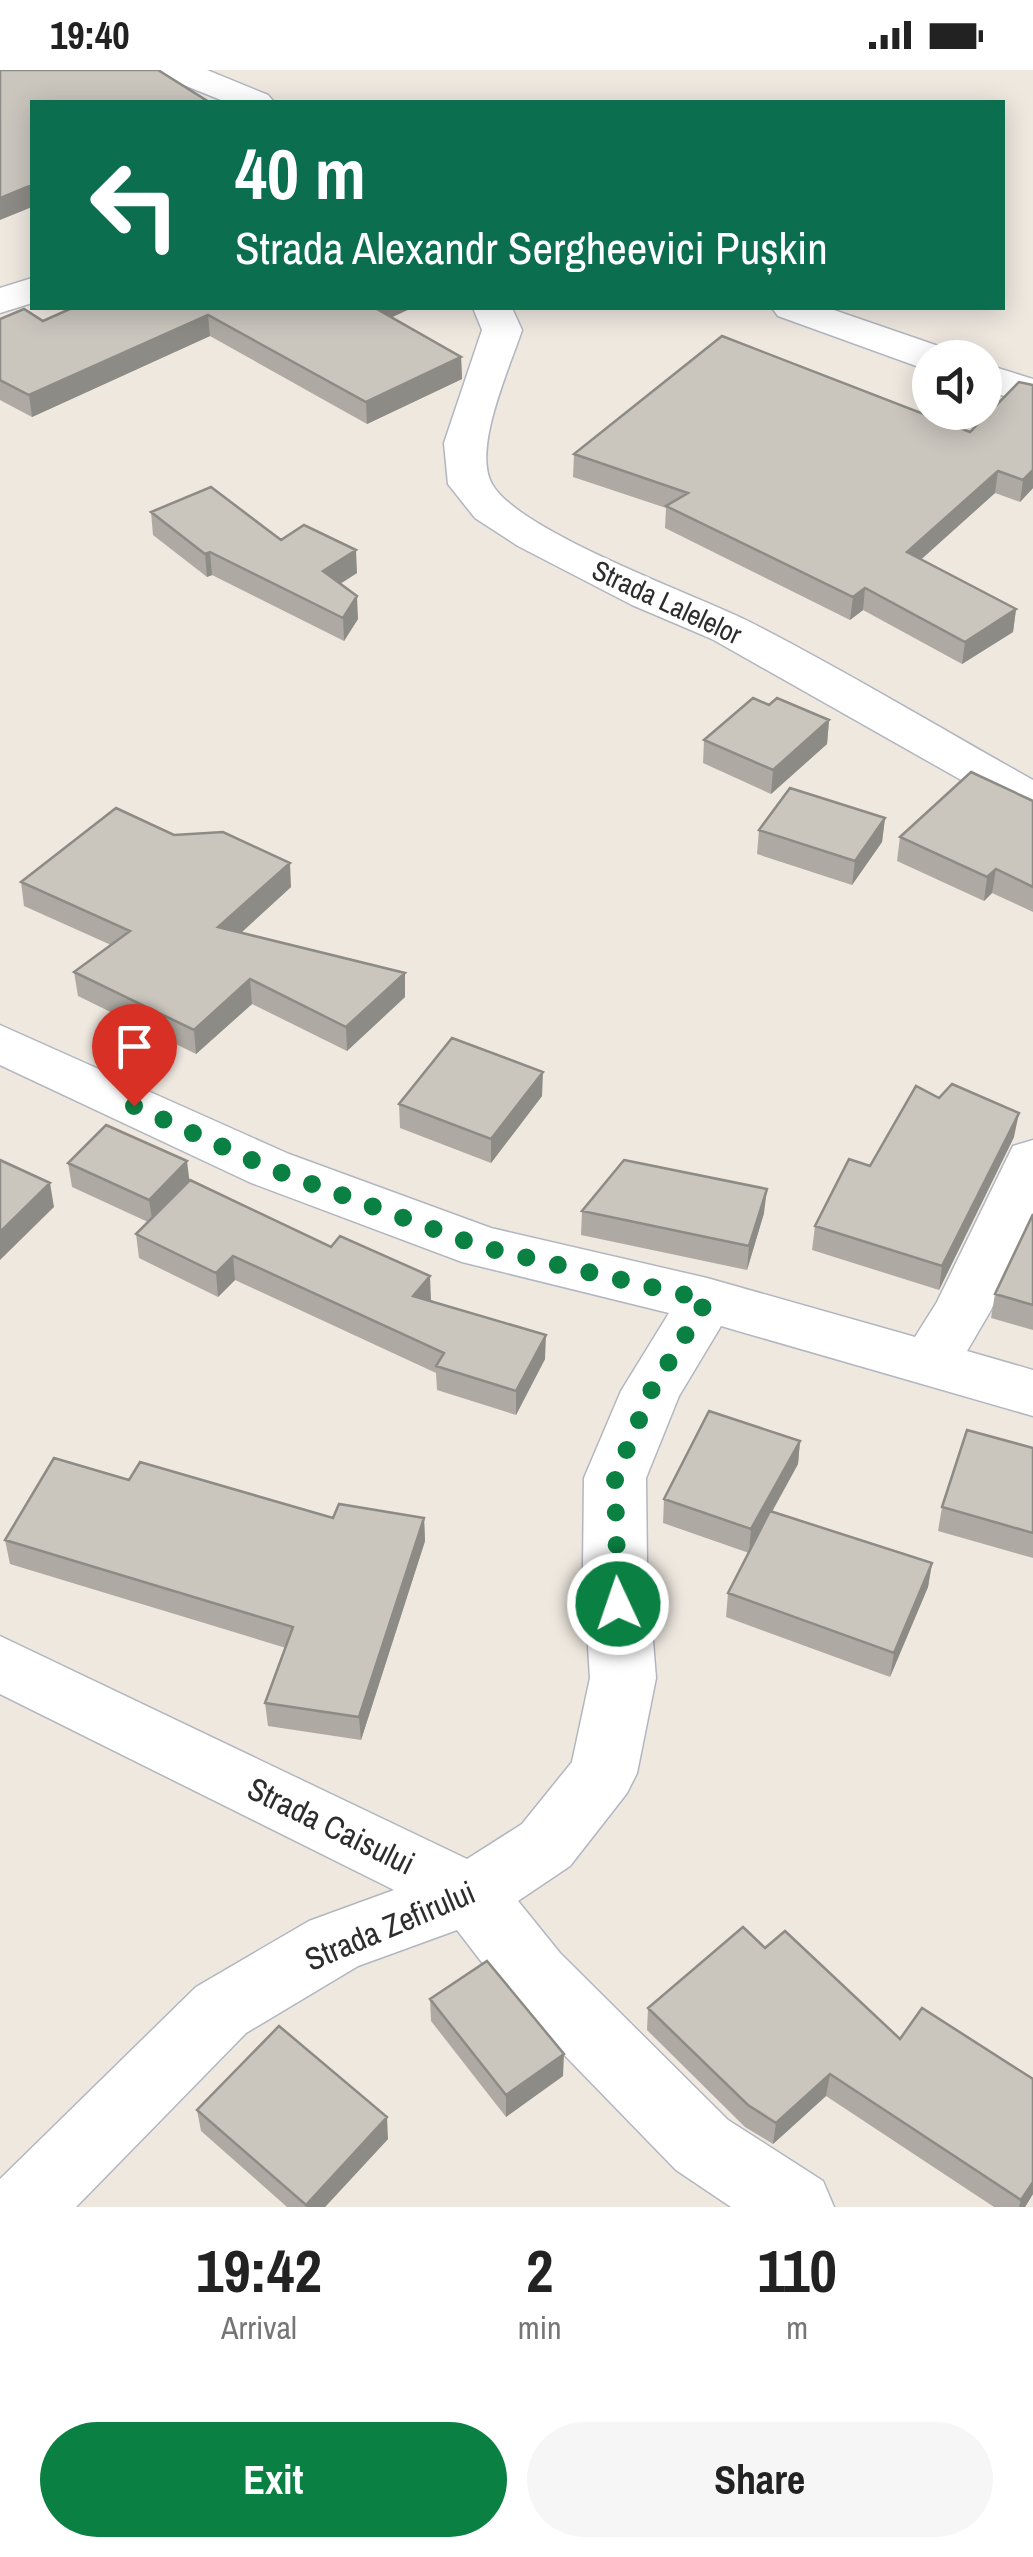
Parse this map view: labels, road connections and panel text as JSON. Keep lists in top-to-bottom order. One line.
{"streets":{"street":["Strada Lalelelor","Strada Caisului","Strada Zefirului"]},"crossings":[["Strada Caisului","Strada Zefirului"]],"page":{"status":"19:40","turn":["40 m","Strada Alexandr Sergheevici Pușkin"],"eta":["19:42","Arrival","2","min","110","m"],"buttons":["Exit","Share"]}}
